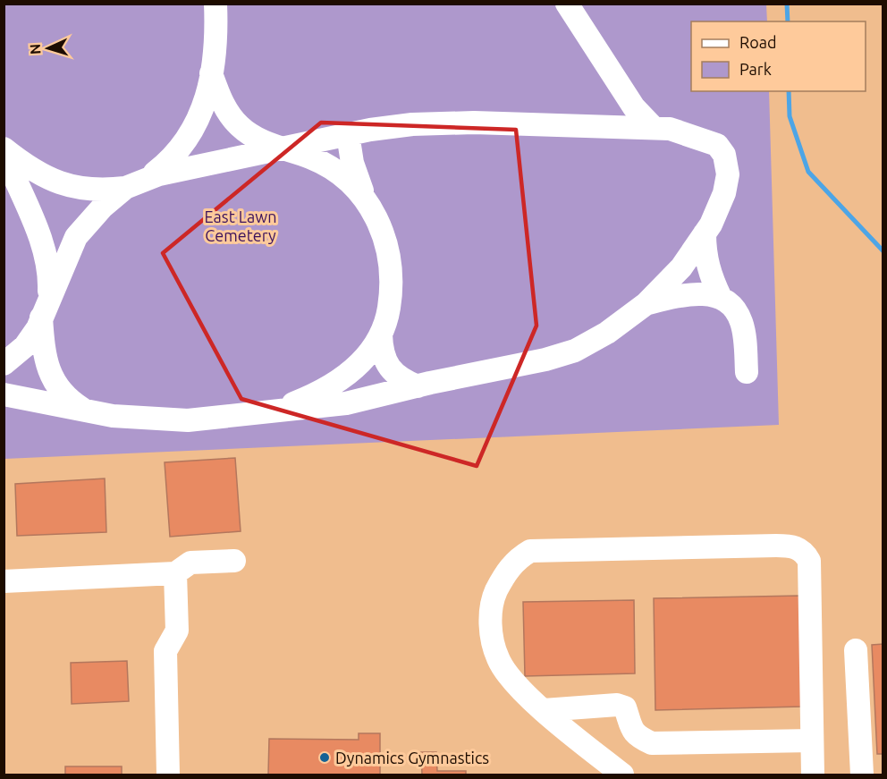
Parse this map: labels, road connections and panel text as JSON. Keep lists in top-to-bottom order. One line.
{"parks":["East Lawn Cemetery"],"places":["Dynamics Gymnastics"],"legend":["Road","Park"],"north":"left"}
